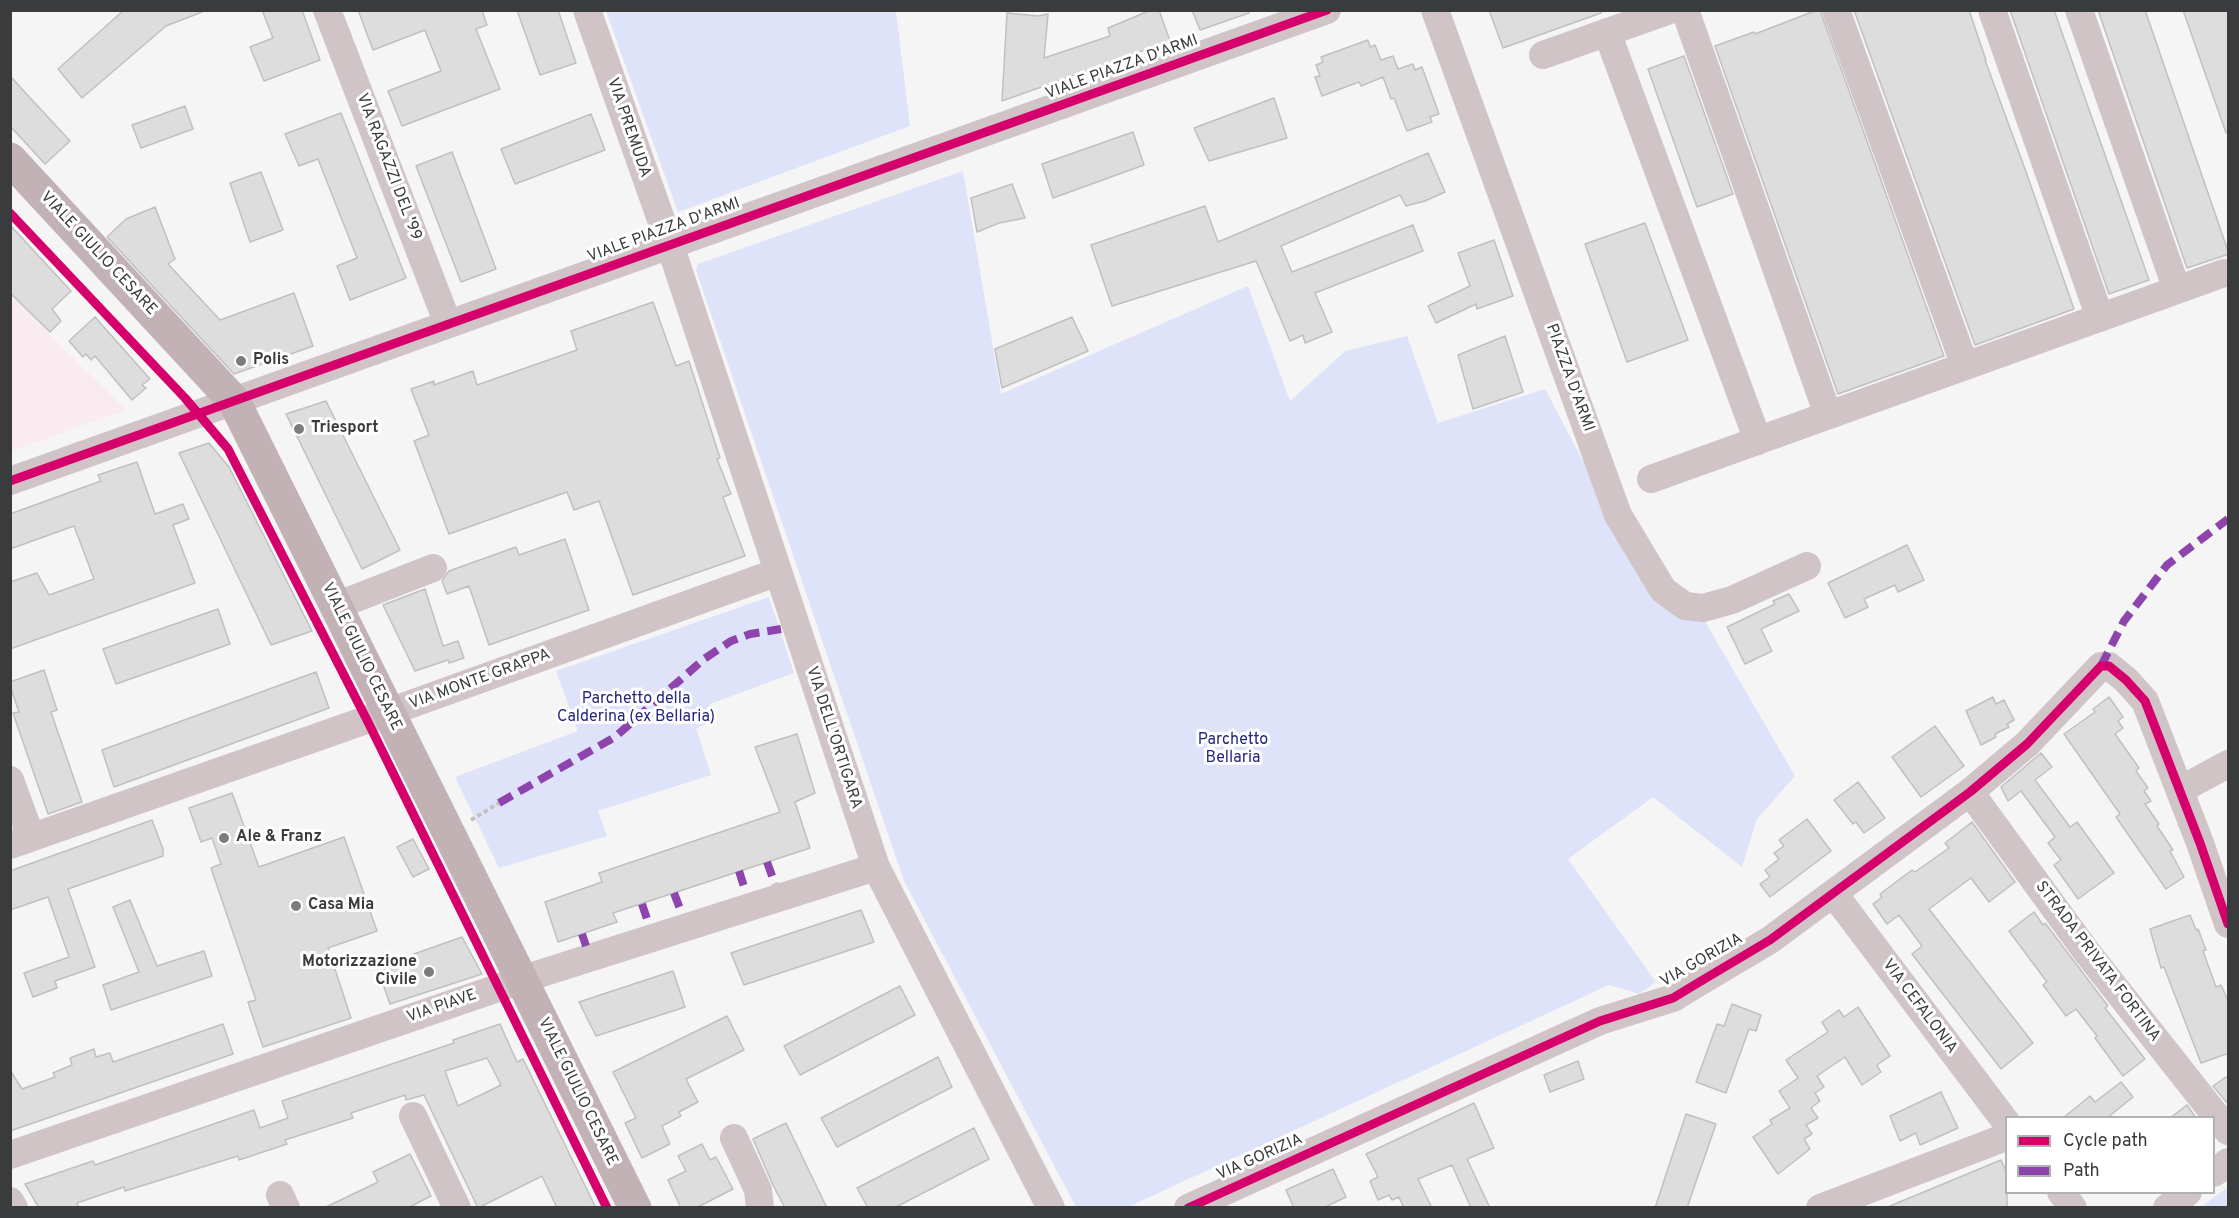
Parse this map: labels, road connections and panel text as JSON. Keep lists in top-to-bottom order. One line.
{"streets":{"main road":["VIALE GIULIO CESARE"],"street":["VIALE PIAZZA D'ARMI","VIA PREMUDA","VIA RAGAZZI DEL '99","PIAZZA D'ARMI","VIA MONTE GRAPPA","VIA DELL'ORTIGARA","VIA GORIZIA","STRADA PRIVATA FORTINA","VIA PIAVE","VIA CEFALONIA"]},"crossings":[["VIALE PIAZZA D'ARMI","VIA PREMUDA"],["VIALE PIAZZA D'ARMI","VIA RAGAZZI DEL '99"],["VIALE PIAZZA D'ARMI","VIALE GIULIO CESARE"],["VIALE PIAZZA D'ARMI","VIA DELL'ORTIGARA"],["VIA PREMUDA","VIA DELL'ORTIGARA"],["VIALE GIULIO CESARE","VIA MONTE GRAPPA"],["VIALE GIULIO CESARE","VIA PIAVE"],["VIA MONTE GRAPPA","VIA DELL'ORTIGARA"],["VIA DELL'ORTIGARA","VIA PIAVE"],["VIA GORIZIA","STRADA PRIVATA FORTINA"],["VIA GORIZIA","VIA CEFALONIA"]],"parks":["Parchetto della Calderina (ex Bellaria)","Parchetto Bellaria"],"places":["Polis","Triesport","Ale & Franz","Casa Mia","Motorizzazione Civile"],"legend":["Cycle path","Path"]}
